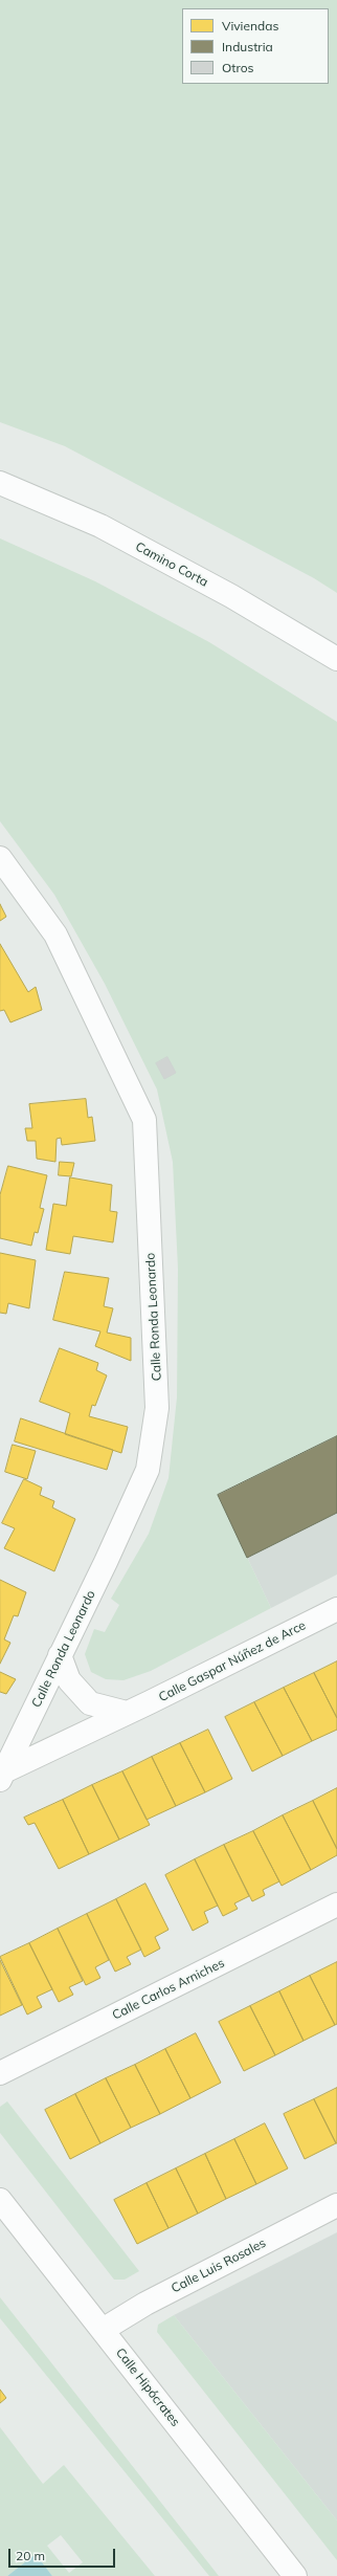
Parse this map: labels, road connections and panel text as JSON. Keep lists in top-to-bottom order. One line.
{"streets":{"street":["Camino Corta","Calle Ronda Leonardo","Calle Gaspar Núñez de Arce","Calle Carlos Arniches","Calle Luis Rosales","Calle Hipócrates"]},"crossings":[["Calle Ronda Leonardo","Calle Gaspar Núñez de Arce"],["Calle Luis Rosales","Calle Hipócrates"]],"legend":["Viviendas","Industria","Otros"],"scale_bar":"20 m"}
